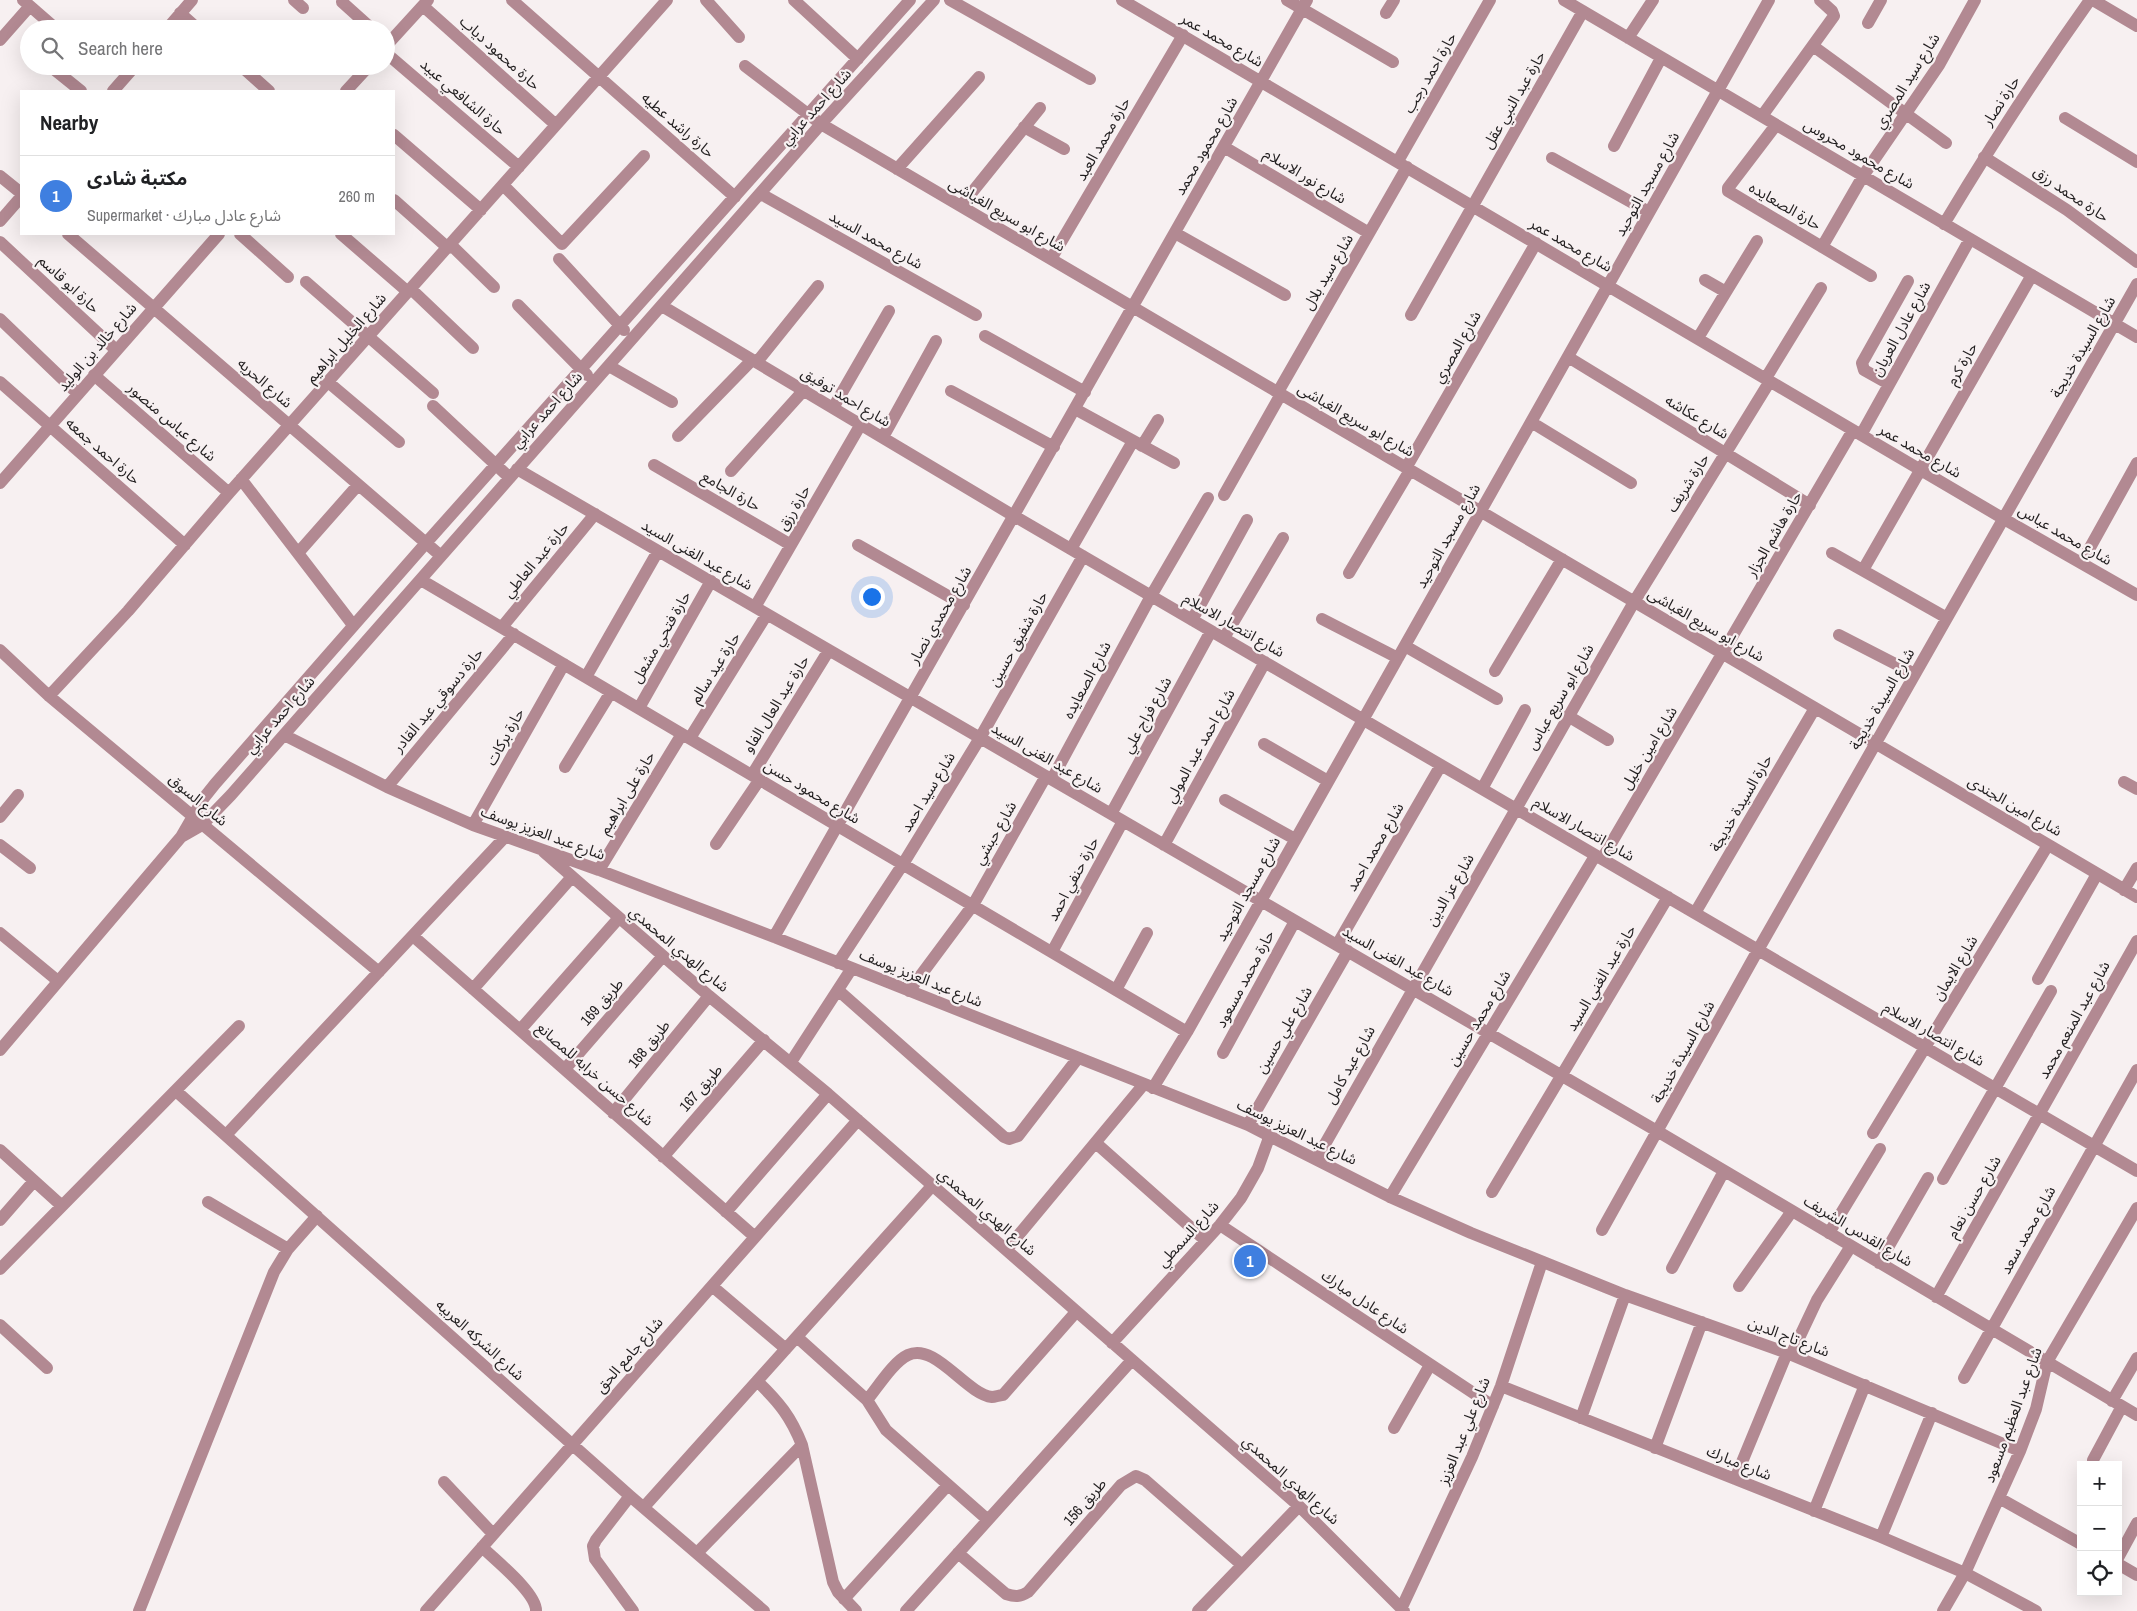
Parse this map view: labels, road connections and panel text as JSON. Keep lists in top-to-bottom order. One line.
{"streets":{"street":["شارع محمد عمر","حارة محمود دياب","حارة احمد رجب","شارع سيد المصري","حارة الشافعي عبيد","حارة عبد النبي عقل","حارة نصار","شارع احمد عرابي","حارة راشد عطيه","حارة محمد العبد","شارع محمود محمد","شارع محمود محروس","شارع نور الاسلام","شارع مسجد التوحيد","حارة محمد رزق","حارة الصعايده","شارع ابو سريع الغباشى","شارع محمد السيد","شارع سيد بلال","حارة ابو قاسم","شارع عادل العريان","شارع الخليل ابراهيم","شارع خالد بن الوليد","شارع المصري","شارع السيدة خديجة","حارة كرم","شارع الحريه","شارع احمد توفيق","شارع عكاشه","شارع عباس منصور","حارة احمد جمعه","حارة شريف","حارة الجامع","حارة رزق","حارة هاشم الجزار","شارع محمد عباس","شارع عبد الغنى السيد","حارة عبد العاطي","شارع محمدي نصار","شارع انتصار الاسلام","حارة فتحي مشعل","حارة شفيق حسين","حارة عيد سالم","شارع الصعايده","شارع ابو سريع عباس","حارة دسوقي عبد القادر","حارة عبد العال الفاو","شارع فراج علي","حارة بركات","شارع احمد عبد المولي","شارع امين خليل","شارع محمود حسن","شارع سيد احمد","حارة على ابراهيم","شارع السوق","حارة السيدة خديجة","شارع امين الجندى","شارع عبد العزيز يوسف","شارع حبشي","شارع محمد احمد","حارة حنفي احمد","شارع عز الدين","شارع الهدي المحمدي","شارع الايمان","حارة عبد الغني السيد","حارة محمد مسعود","طريق 169","شارع محمد حسين","شارع عبد المنعم محمد","شارع علي حسين","طريق 168","شارع عيد كامل","شارع حسن خرابه للمصانع","طريق 167","شارع حسن نعام","شارع محمد سعد","شارع القدس الشريف","شارع السمطي","شارع عادل مبارك","شارع تاج الدين","شارع الشركه العربيه","شارع جامع الحق","شارع عبد العظيم مسعود","شارع علي عبد العزيز","شارع مبارك","طريق 156"]},"crossings":[["شارع محمد عمر","حارة احمد رجب"],["شارع محمد عمر","حارة عبد النبي عقل"],["شارع محمد عمر","حارة محمد العبد"],["شارع محمد عمر","شارع محمود محمد"],["شارع محمد عمر","شارع مسجد التوحيد"],["شارع محمد عمر","شارع سيد بلال"],["شارع محمد عمر","شارع عادل العريان"],["شارع محمد عمر","شارع المصري"],["شارع محمد عمر","شارع السيدة خديجة"],["شارع محمد عمر","حارة كرم"],["شارع محمد عمر","حارة شريف"],["شارع محمد عمر","حارة هاشم الجزار"],["شارع محمد عمر","شارع محمد عباس"],["حارة محمود دياب","شارع الخليل ابراهيم"],["حارة احمد رجب","شارع سيد بلال"],["شارع سيد المصري","شارع محمود محروس"],["شارع سيد المصري","حارة الصعايده"],["حارة الشافعي عبيد","شارع الخليل ابراهيم"],["حارة عبد النبي عقل","شارع محمود محروس"],["حارة نصار","شارع محمود محروس"],["حارة نصار","حارة محمد رزق"],["شارع احمد عرابي","حارة راشد عطيه"],["شارع احمد عرابي","شارع ابو سريع الغباشى"],["شارع احمد عرابي","شارع محمد السيد"],["شارع احمد عرابي","شارع الحريه"],["شارع احمد عرابي","شارع احمد توفيق"],["شارع احمد عرابي","شارع عبد الغنى السيد"],["شارع احمد عرابي","شارع محمود حسن"],["شارع احمد عرابي","شارع السوق"],["شارع احمد عرابي","شارع عبد العزيز يوسف"],["حارة راشد عطيه","شارع الخليل ابراهيم"],["حارة محمد العبد","شارع ابو سريع الغباشى"],["شارع محمود محمد","شارع نور الاسلام"],["شارع محمود محمد","شارع ابو سريع الغباشى"],["شارع محمود محمد","شارع محمدي نصار"],["شارع محمود محروس","شارع مسجد التوحيد"],["شارع محمود محروس","حارة الصعايده"],["شارع محمود محروس","شارع عادل العريان"],["شارع محمود محروس","شارع السيدة خديجة"],["شارع محمود محروس","حارة كرم"],["شارع نور الاسلام","شارع سيد بلال"],["شارع مسجد التوحيد","شارع ابو سريع الغباشى"],["شارع مسجد التوحيد","شارع عكاشه"],["شارع مسجد التوحيد","شارع عبد الغنى السيد"],["شارع مسجد التوحيد","شارع انتصار الاسلام"],["شارع مسجد التوحيد","شارع محمود حسن"],["شارع مسجد التوحيد","شارع عبد العزيز يوسف"],["شارع مسجد التوحيد","شارع الهدي المحمدي"],["شارع ابو سريع الغباشى","شارع سيد بلال"],["شارع ابو سريع الغباشى","شارع المصري"],["شارع ابو سريع الغباشى","شارع السيدة خديجة"],["شارع ابو سريع الغباشى","حارة شريف"],["شارع ابو سريع الغباشى","حارة هاشم الجزار"],["شارع ابو سريع الغباشى","شارع محمدي نصار"],["شارع ابو سريع الغباشى","شارع ابو سريع عباس"],["شارع ابو سريع الغباشى","شارع امين خليل"],["شارع ابو سريع الغباشى","حارة السيدة خديجة"],["شارع ابو سريع الغباشى","شارع امين الجندى"],["حارة ابو قاسم","شارع خالد بن الوليد"],["شارع عادل العريان","حارة هاشم الجزار"],["شارع الخليل ابراهيم","شارع الحريه"],["شارع الخليل ابراهيم","شارع عباس منصور"],["شارع الخليل ابراهيم","حارة احمد جمعه"],["شارع الخليل ابراهيم","شارع السوق"],["شارع خالد بن الوليد","شارع الحريه"],["شارع خالد بن الوليد","شارع عباس منصور"],["شارع خالد بن الوليد","حارة احمد جمعه"],["شارع السيدة خديجة","شارع محمد عباس"],["شارع السيدة خديجة","شارع انتصار الاسلام"],["شارع السيدة خديجة","شارع امين الجندى"],["شارع السيدة خديجة","شارع القدس الشريف"],["شارع احمد توفيق","حارة رزق"],["شارع احمد توفيق","شارع محمدي نصار"],["شارع احمد توفيق","شارع انتصار الاسلام"],["شارع عكاشه","حارة شريف"],["شارع عكاشه","حارة هاشم الجزار"],["حارة شريف","شارع ابو سريع عباس"],["حارة الجامع","حارة رزق"],["حارة رزق","شارع عبد الغنى السيد"],["حارة هاشم الجزار","شارع امين خليل"],["شارع عبد الغنى السيد","حارة عبد العاطي"],["شارع عبد الغنى السيد","شارع محمدي نصار"],["شارع عبد الغنى السيد","حارة فتحي مشعل"],["شارع عبد الغنى السيد","حارة شفيق حسين"],["شارع عبد الغنى السيد","حارة عيد سالم"],["شارع عبد الغنى السيد","شارع الصعايده"],["شارع عبد الغنى السيد","حارة عبد العال الفاو"],["شارع عبد الغنى السيد","شارع فراج علي"],["شارع عبد الغنى السيد","شارع احمد عبد المولي"],["شارع عبد الغنى السيد","شارع سيد احمد"],["شارع عبد الغنى السيد","شارع حبشي"],["شارع عبد الغنى السيد","شارع محمد احمد"],["شارع عبد الغنى السيد","حارة حنفي احمد"],["شارع عبد الغنى السيد","شارع عز الدين"],["شارع عبد الغنى السيد","حارة عبد الغني السيد"],["شارع عبد الغنى السيد","حارة محمد مسعود"],["شارع عبد الغنى السيد","شارع محمد حسين"],["شارع عبد الغنى السيد","شارع علي حسين"],["شارع عبد الغنى السيد","شارع عيد كامل"],["شارع عبد الغنى السيد","شارع القدس الشريف"],["حارة عبد العاطي","شارع محمود حسن"],["شارع محمدي نصار","شارع انتصار الاسلام"],["شارع محمدي نصار","شارع محمود حسن"],["شارع محمدي نصار","شارع عبد العزيز يوسف"],["شارع انتصار الاسلام","حارة شفيق حسين"],["شارع انتصار الاسلام","شارع الصعايده"],["شارع انتصار الاسلام","شارع ابو سريع عباس"],["شارع انتصار الاسلام","شارع فراج علي"],["شارع انتصار الاسلام","شارع احمد عبد المولي"],["شارع انتصار الاسلام","شارع امين خليل"],["شارع انتصار الاسلام","حارة السيدة خديجة"],["شارع انتصار الاسلام","شارع محمد احمد"],["شارع انتصار الاسلام","شارع عز الدين"],["شارع انتصار الاسلام","شارع الايمان"],["شارع انتصار الاسلام","حارة عبد الغني السيد"],["شارع انتصار الاسلام","شارع محمد حسين"],["شارع انتصار الاسلام","شارع عبد المنعم محمد"],["شارع انتصار الاسلام","شارع حسن نعام"],["شارع انتصار الاسلام","شارع محمد سعد"],["حارة فتحي مشعل","شارع محمود حسن"],["حارة شفيق حسين","شارع سيد احمد"],["حارة عيد سالم","شارع محمود حسن"],["حارة عيد سالم","حارة على ابراهيم"],["شارع الصعايده","شارع حبشي"],["شارع ابو سريع عباس","شارع عز الدين"],["حارة دسوقي عبد القادر","شارع محمود حسن"],["حارة دسوقي عبد القادر","شارع عبد العزيز يوسف"],["حارة عبد العال الفاو","شارع محمود حسن"],["حارة بركات","شارع محمود حسن"],["حارة بركات","شارع عبد العزيز يوسف"],["شارع امين خليل","شارع محمد حسين"],["شارع محمود حسن","شارع سيد احمد"],["شارع محمود حسن","حارة على ابراهيم"],["شارع محمود حسن","شارع حبشي"],["شارع محمود حسن","حارة حنفي احمد"],["شارع سيد احمد","شارع عبد العزيز يوسف"],["حارة على ابراهيم","شارع عبد العزيز يوسف"],["شارع امين الجندى","شارع الايمان"],["شارع عبد العزيز يوسف","شارع حبشي"],["شارع عبد العزيز يوسف","شارع الهدي المحمدي"],["شارع عبد العزيز يوسف","شارع محمد حسين"],["شارع عبد العزيز يوسف","شارع علي حسين"],["شارع عبد العزيز يوسف","شارع عيد كامل"],["شارع عبد العزيز يوسف","شارع السمطي"],["شارع عبد العزيز يوسف","شارع تاج الدين"],["شارع عبد العزيز يوسف","شارع علي عبد العزيز"],["شارع محمد احمد","شارع علي حسين"],["شارع عز الدين","شارع عيد كامل"],["شارع الهدي المحمدي","طريق 169"],["شارع الهدي المحمدي","طريق 168"],["شارع الهدي المحمدي","طريق 167"],["شارع الهدي المحمدي","شارع السمطي"],["شارع الهدي المحمدي","شارع جامع الحق"],["شارع الهدي المحمدي","شارع علي عبد العزيز"],["حارة عبد الغني السيد","شارع القدس الشريف"],["طريق 169","شارع حسن خرابه للمصانع"],["شارع عبد المنعم محمد","شارع حسن نعام"],["طريق 168","شارع حسن خرابه للمصانع"],["شارع حسن خرابه للمصانع","طريق 167"],["شارع حسن خرابه للمصانع","شارع جامع الحق"],["شارع حسن نعام","شارع القدس الشريف"],["شارع محمد سعد","شارع القدس الشريف"],["شارع القدس الشريف","شارع عبد العظيم مسعود"],["شارع السمطي","شارع عادل مبارك"],["شارع عادل مبارك","شارع علي عبد العزيز"],["شارع تاج الدين","شارع عبد العظيم مسعود"],["شارع تاج الدين","شارع علي عبد العزيز"],["شارع الشركه العربيه","شارع جامع الحق"],["شارع عبد العظيم مسعود","شارع مبارك"],["شارع علي عبد العزيز","شارع مبارك"]],"page":{"search":"Search here","heading":"Nearby","list":[{"mark":"1","name":"مكتبة شادى","note":"Supermarket · شارع عادل مبارك","value":"260 m"}],"pins":"1","map_buttons":["+","−"]}}
